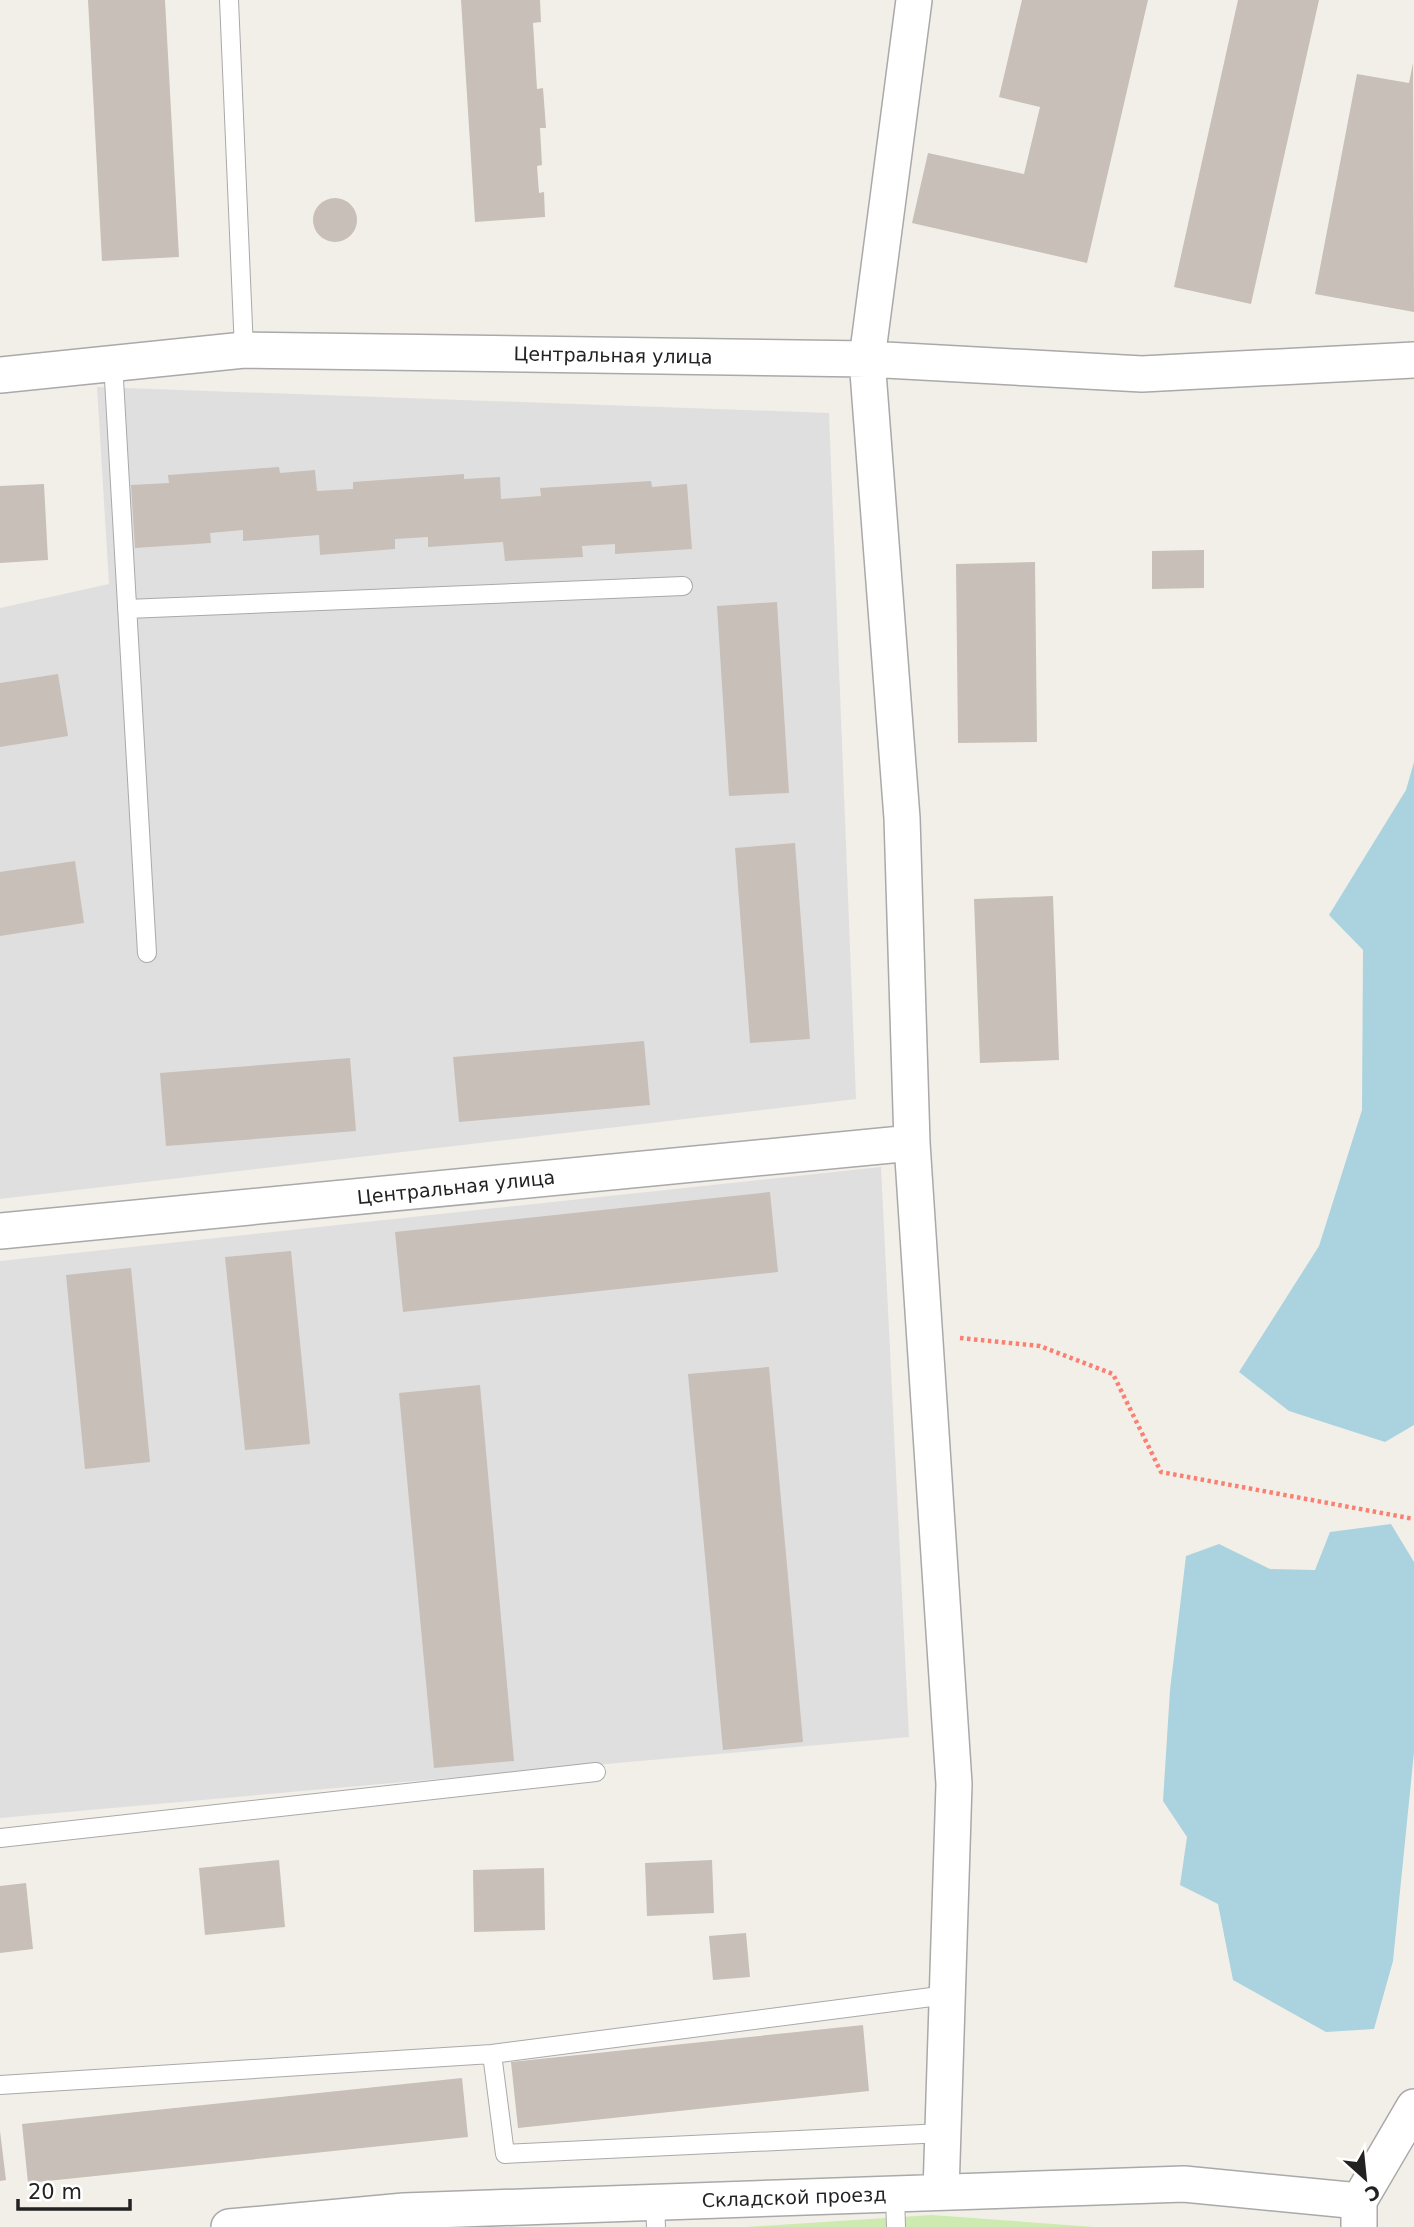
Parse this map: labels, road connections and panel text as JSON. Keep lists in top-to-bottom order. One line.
{"streets":{"street":["Центральная улица","Складской проезд"]},"scale_bar":"20 m","north":"bottom right"}
